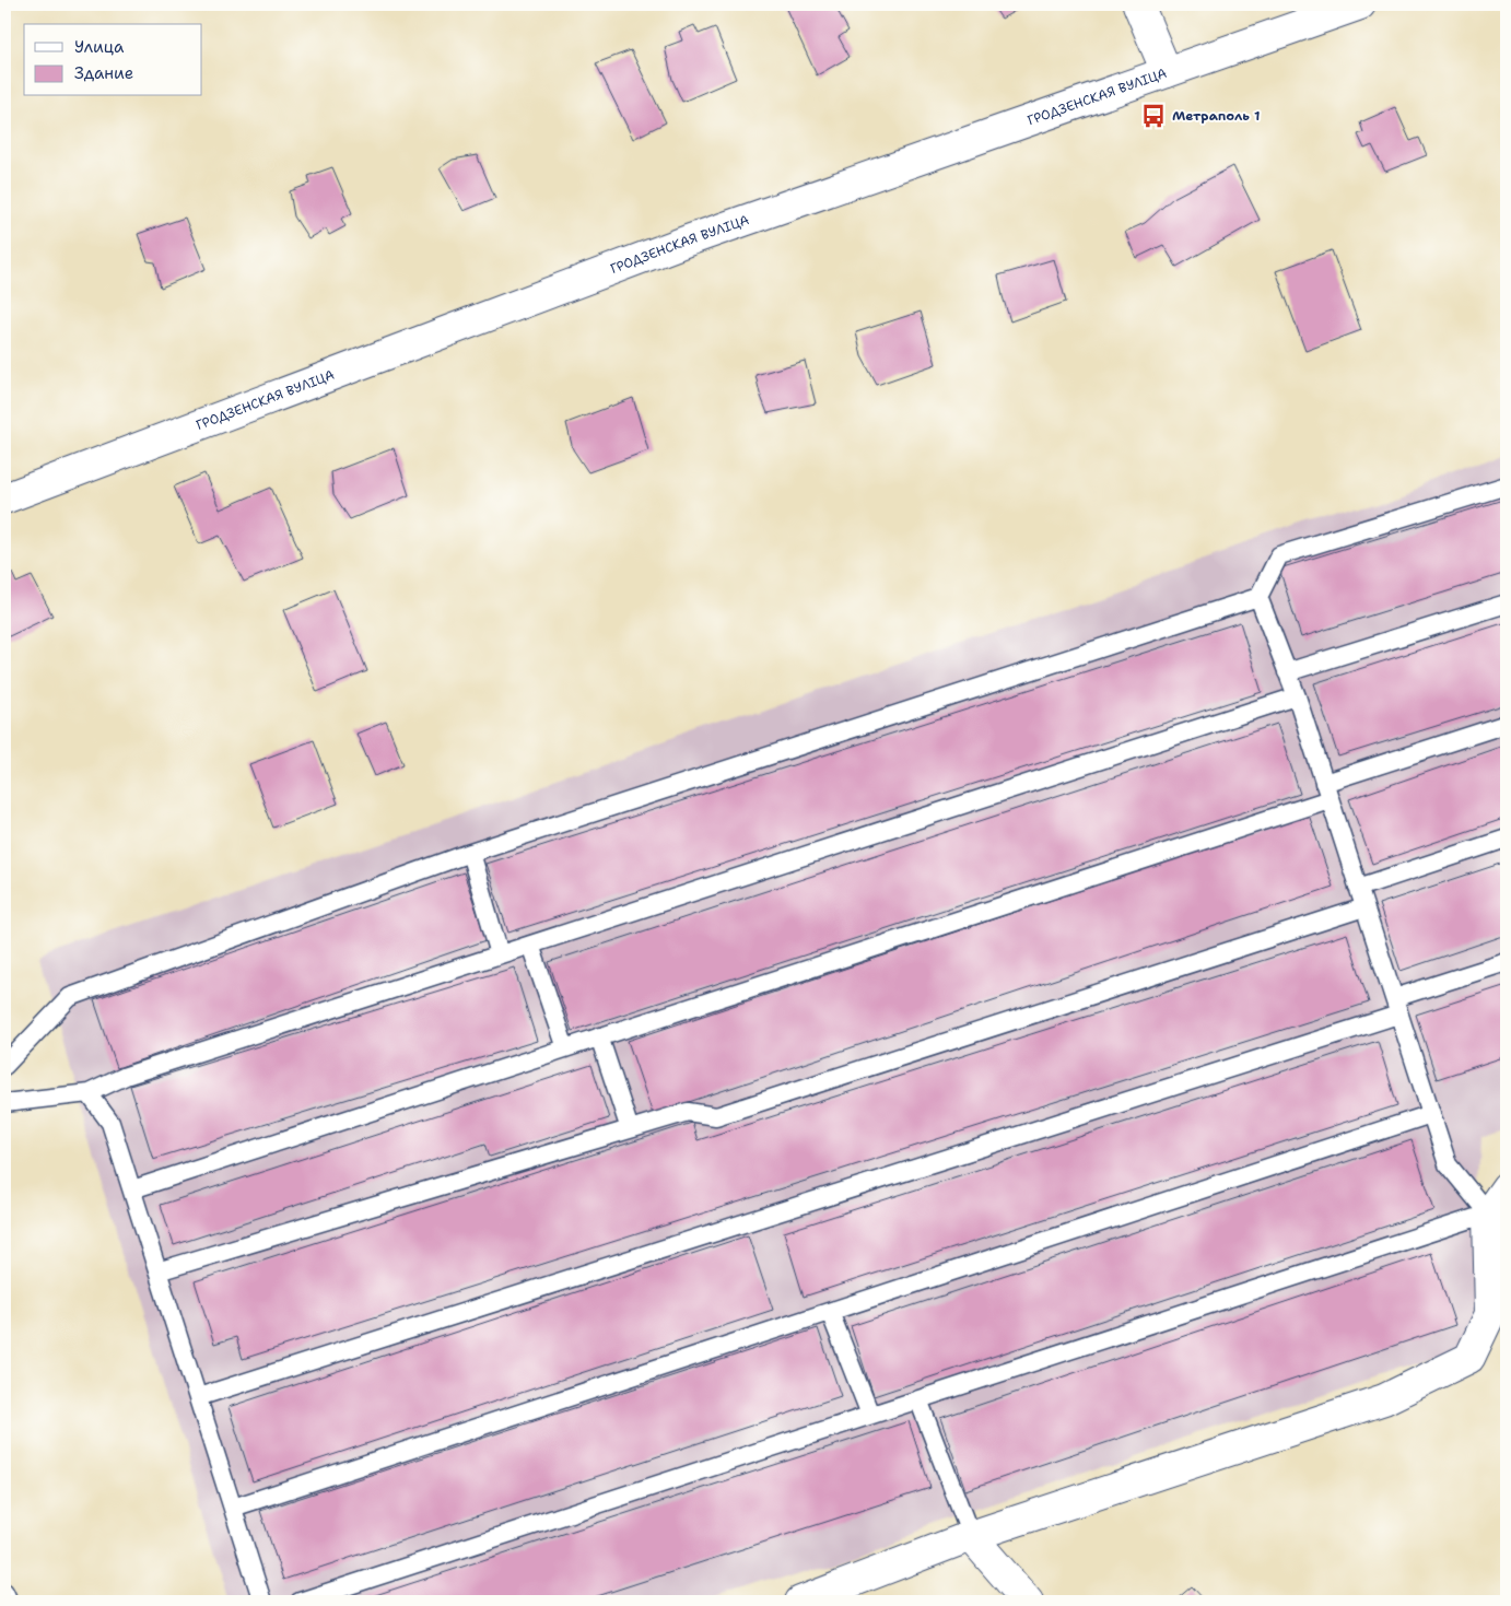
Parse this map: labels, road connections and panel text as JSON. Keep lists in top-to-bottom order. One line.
{"streets":{"street":["ГРОДЗЕНСКАЯ ВУЛІЦА"]},"places":{"bus stop":["Метраполь 1"]},"legend":["Улица","Здание"]}
